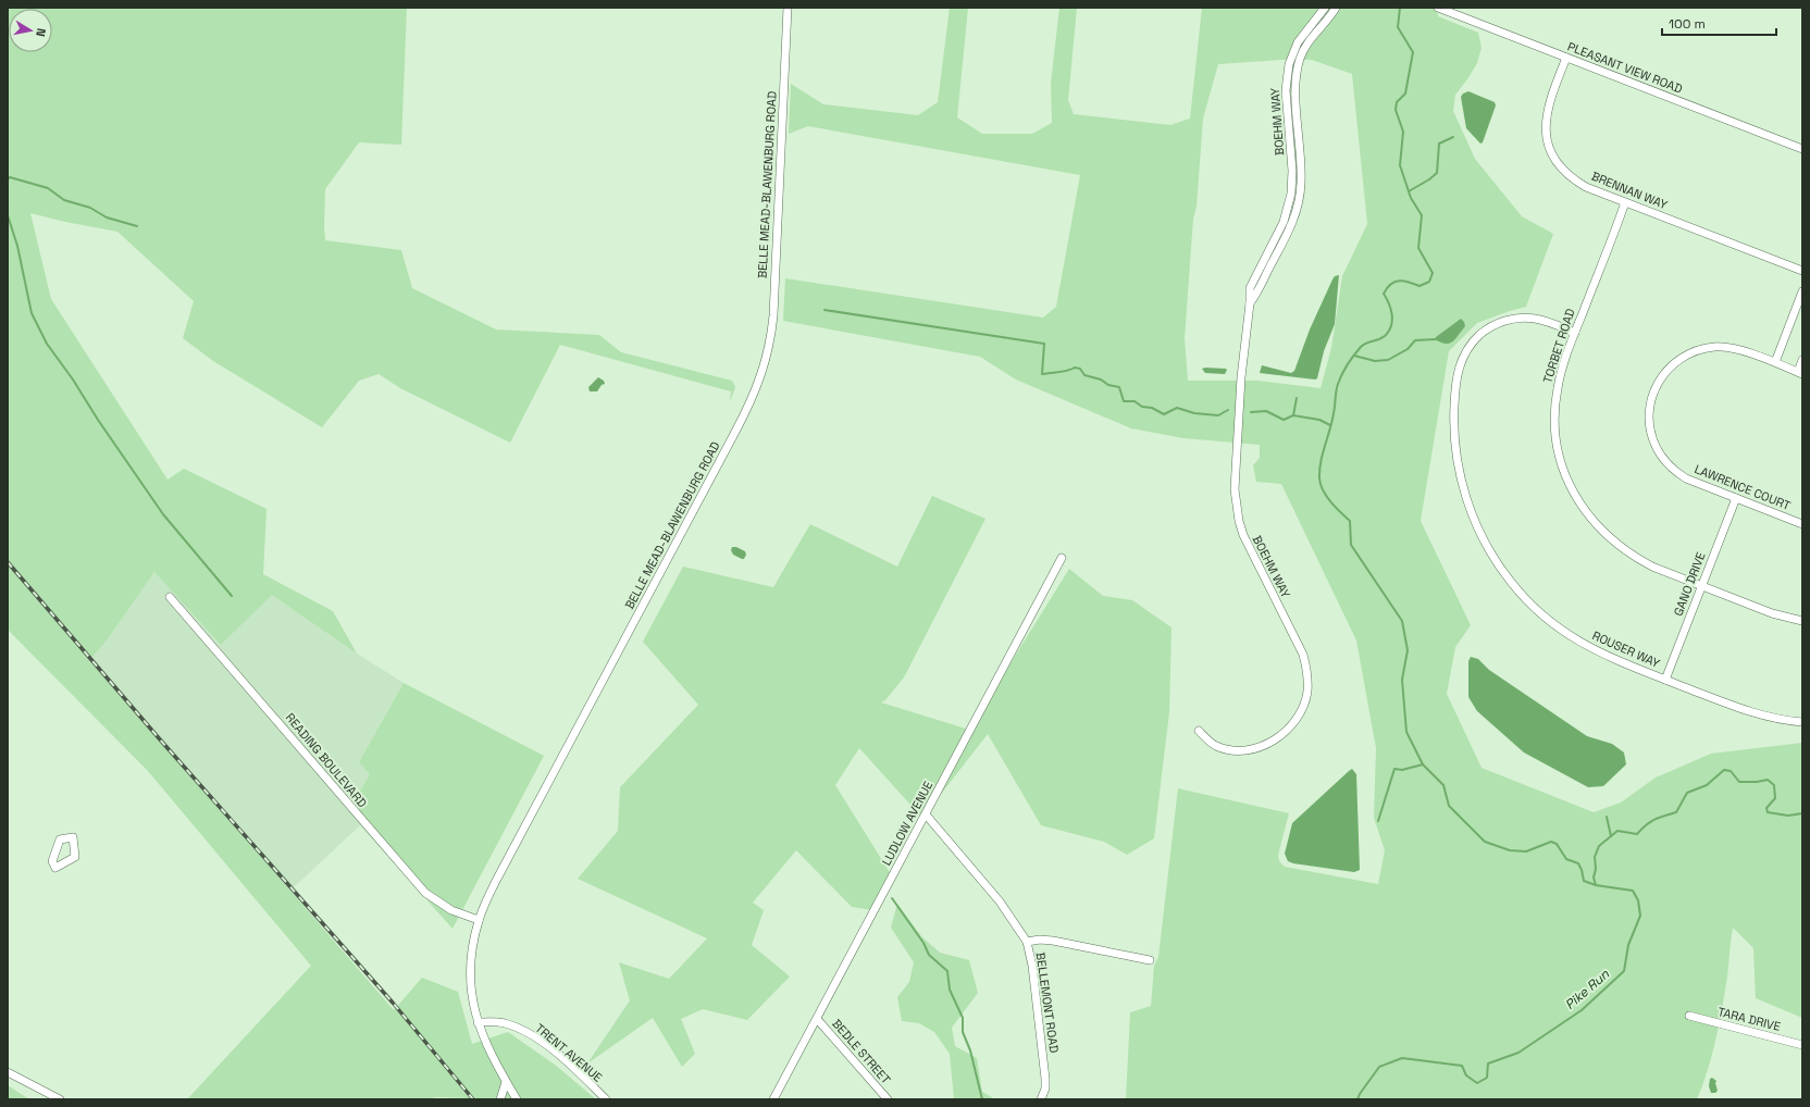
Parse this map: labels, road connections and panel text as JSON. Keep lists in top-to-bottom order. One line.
{"streets":{"street":["PLEASANT VIEW ROAD","BOEHM WAY","BELLE MEAD-BLAWENBURG ROAD","BRENNAN WAY","TORBET ROAD","LAWRENCE COURT","GANO DRIVE","ROUSER WAY","READING BOULEVARD","LUDLOW AVENUE","BELLEMONT ROAD","TARA DRIVE","BEDLE STREET","TRENT AVENUE"]},"crossings":[["PLEASANT VIEW ROAD","BRENNAN WAY"],["BELLE MEAD-BLAWENBURG ROAD","READING BOULEVARD"],["BELLE MEAD-BLAWENBURG ROAD","TRENT AVENUE"],["BRENNAN WAY","TORBET ROAD"],["TORBET ROAD","GANO DRIVE"],["TORBET ROAD","ROUSER WAY"],["LAWRENCE COURT","GANO DRIVE"],["GANO DRIVE","ROUSER WAY"],["LUDLOW AVENUE","BELLEMONT ROAD"],["LUDLOW AVENUE","BEDLE STREET"]],"water":["Pike Run"],"scale_bar":"100 m","north":"right"}
